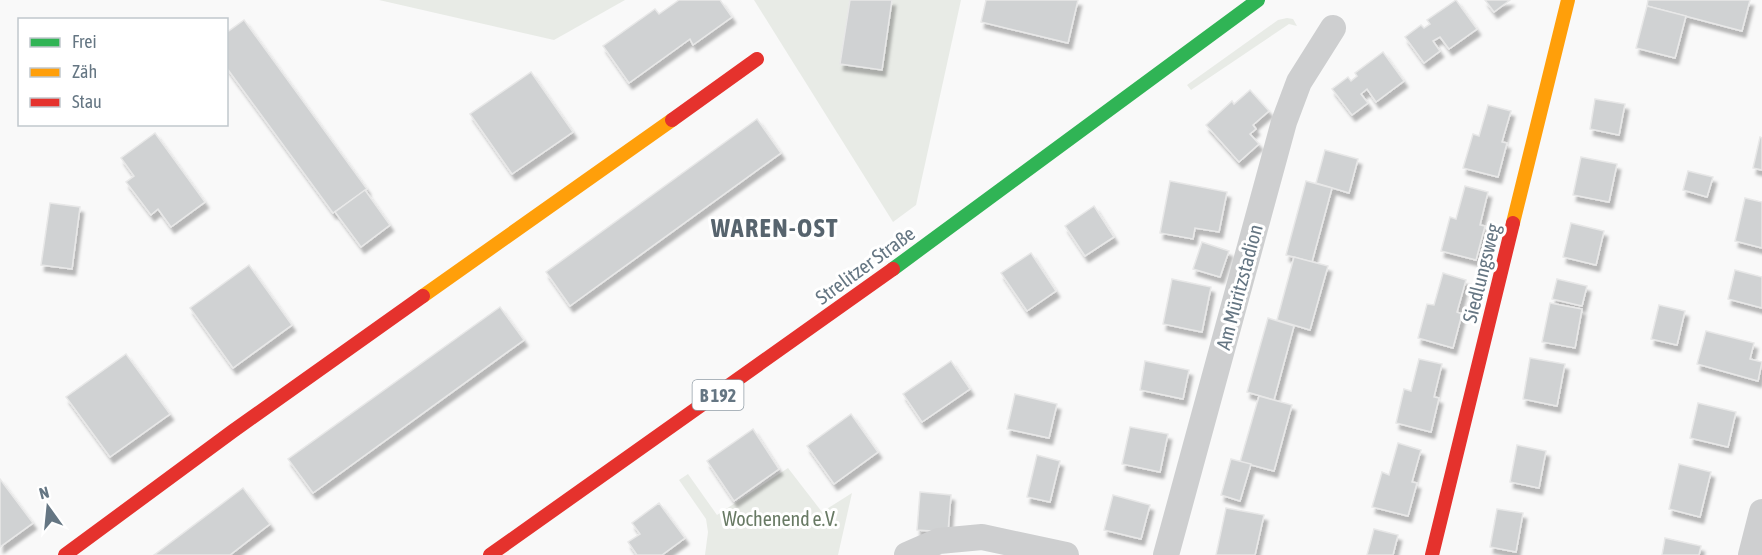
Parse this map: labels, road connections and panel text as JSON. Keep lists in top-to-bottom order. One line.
{"streets":{"street":["Strelitzer Straße","Siedlungsweg","Am Müritzstadion","B 192"]},"districts":["WAREN-OST"],"parks":["Wochenend e.V."],"legend":["Frei","Zäh","Stau"],"north":"top"}
